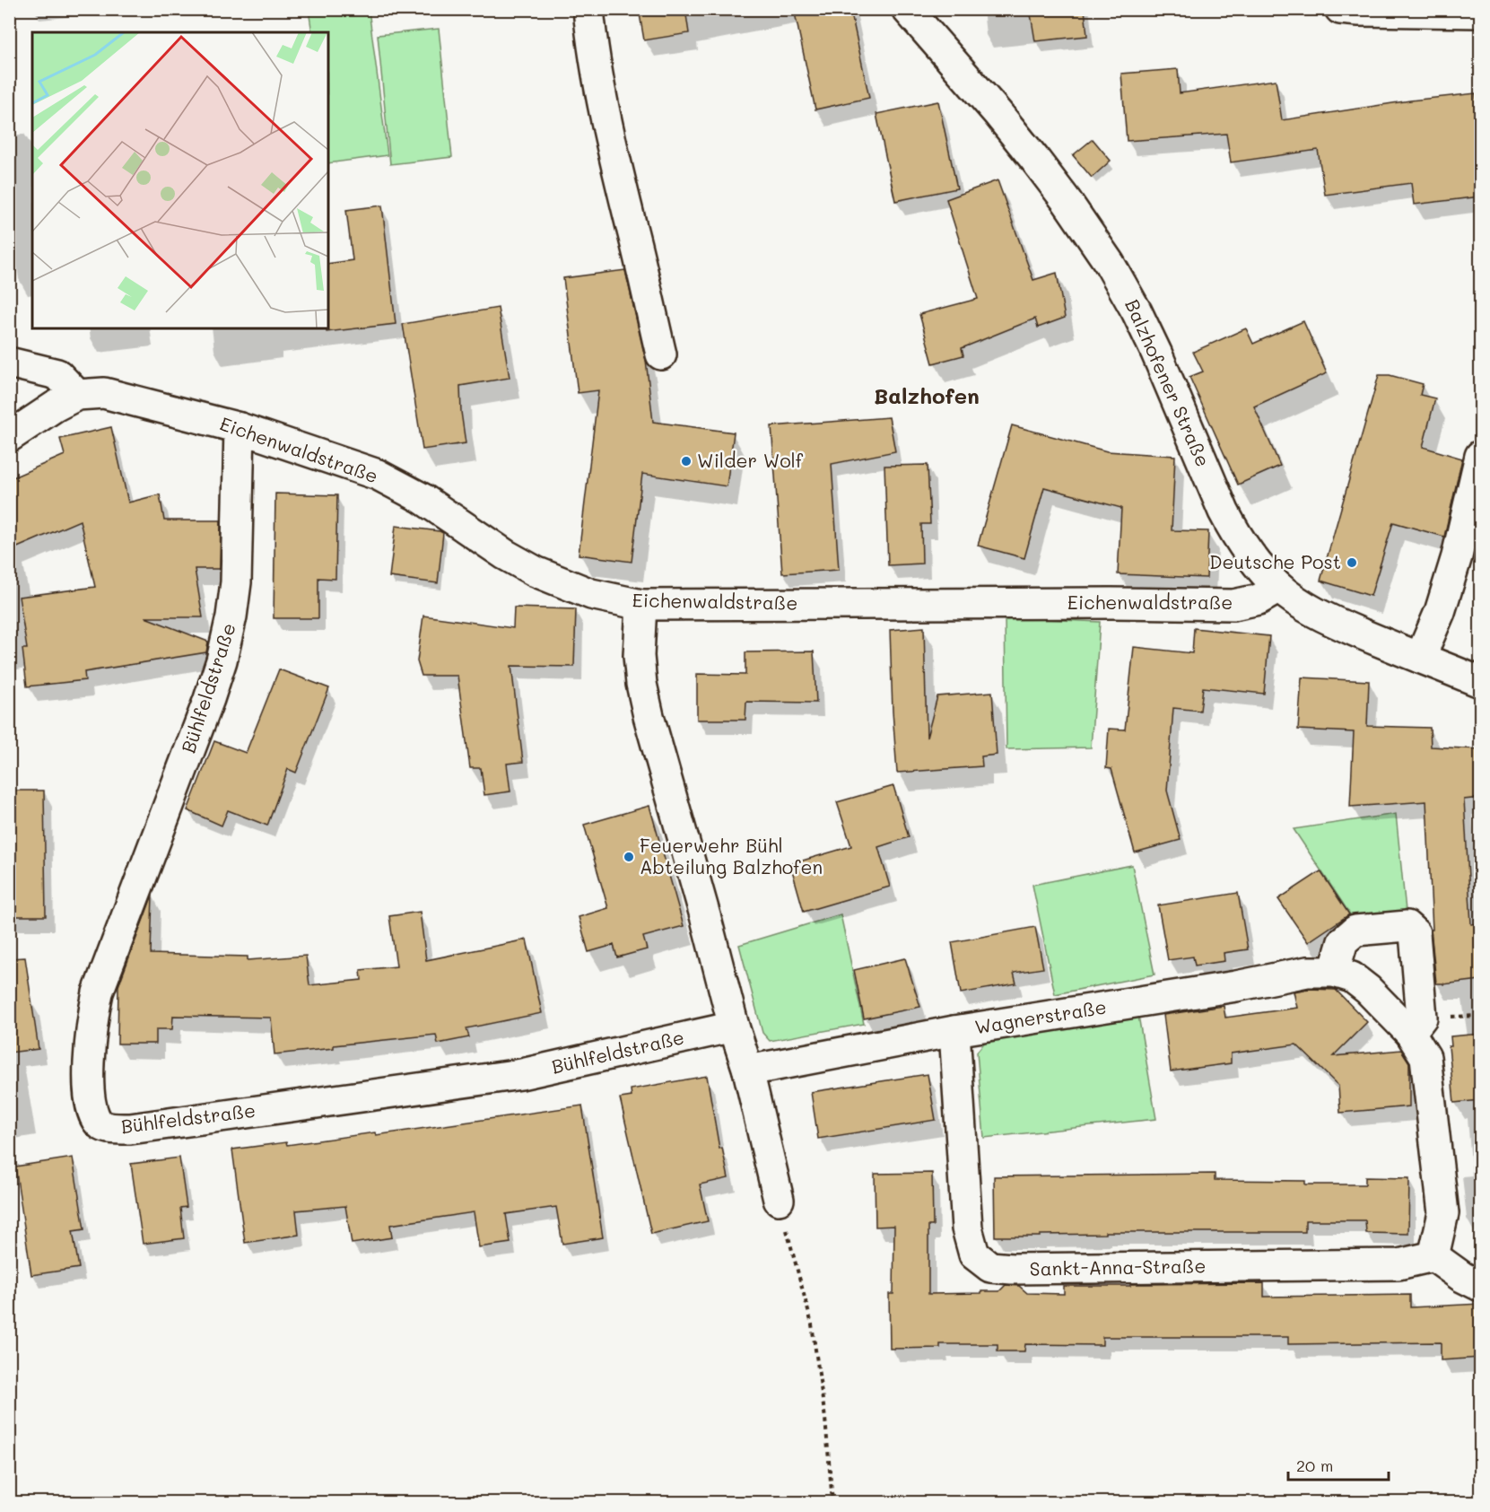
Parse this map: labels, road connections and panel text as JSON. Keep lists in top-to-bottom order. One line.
{"streets":{"street":["Balzhofener Straße","Eichenwaldstraße","Bühlfeldstraße","Wagnerstraße","Sankt-Anna-Straße"]},"crossings":[["Balzhofener Straße","Eichenwaldstraße"],["Eichenwaldstraße","Bühlfeldstraße"],["Wagnerstraße","Sankt-Anna-Straße"]],"districts":["Balzhofen"],"places":["Wilder Wolf","Deutsche Post","Feuerwehr Bühl Abteilung Balzhofen"],"scale_bar":"20 m"}
